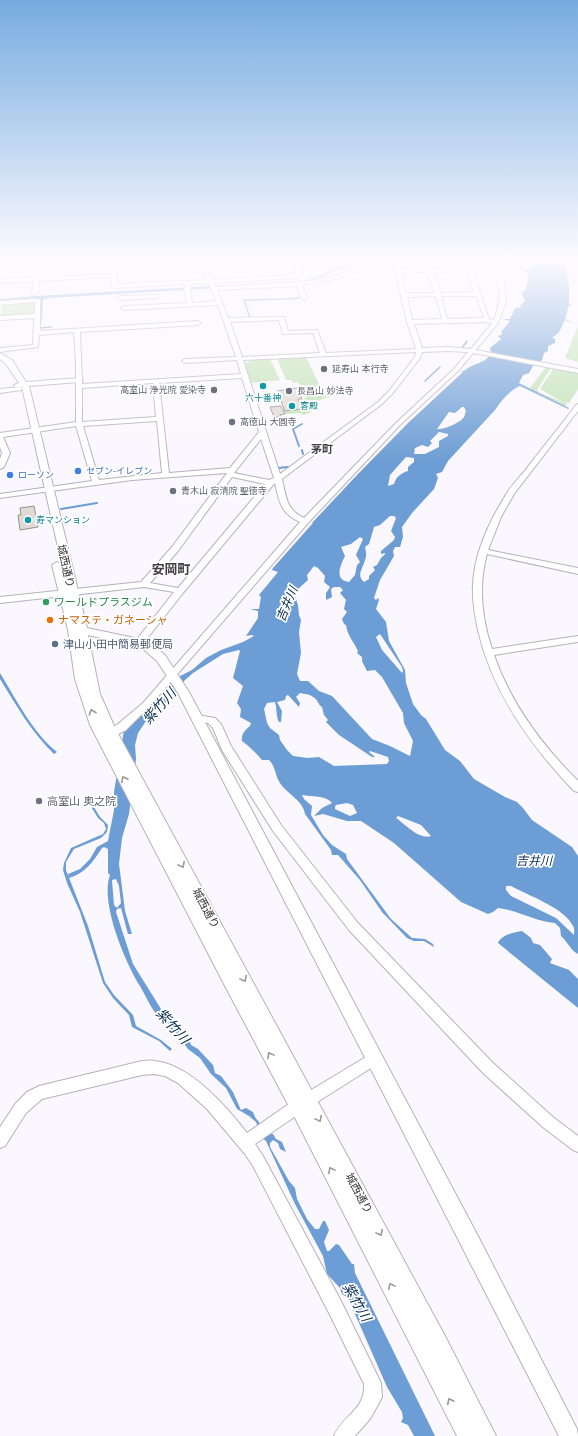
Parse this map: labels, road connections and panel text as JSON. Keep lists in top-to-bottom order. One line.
{"streets":{"street":["城西通り"]},"districts":["茅町","安岡町"],"water":["吉井川","紫竹川"],"places":["延寿山 本行寺","六十番神","高室山 浄光院 愛染寺","長昌山 妙法寺","客殿","高徳山 大圓寺","セブン-イレブン","ローソン","青木山 寂清院 聖徳寺","寿マンション","ワールドプラスジム","ナマステ・ガネーシャ","津山小田中簡易郵便局","高室山 奥之院"]}
